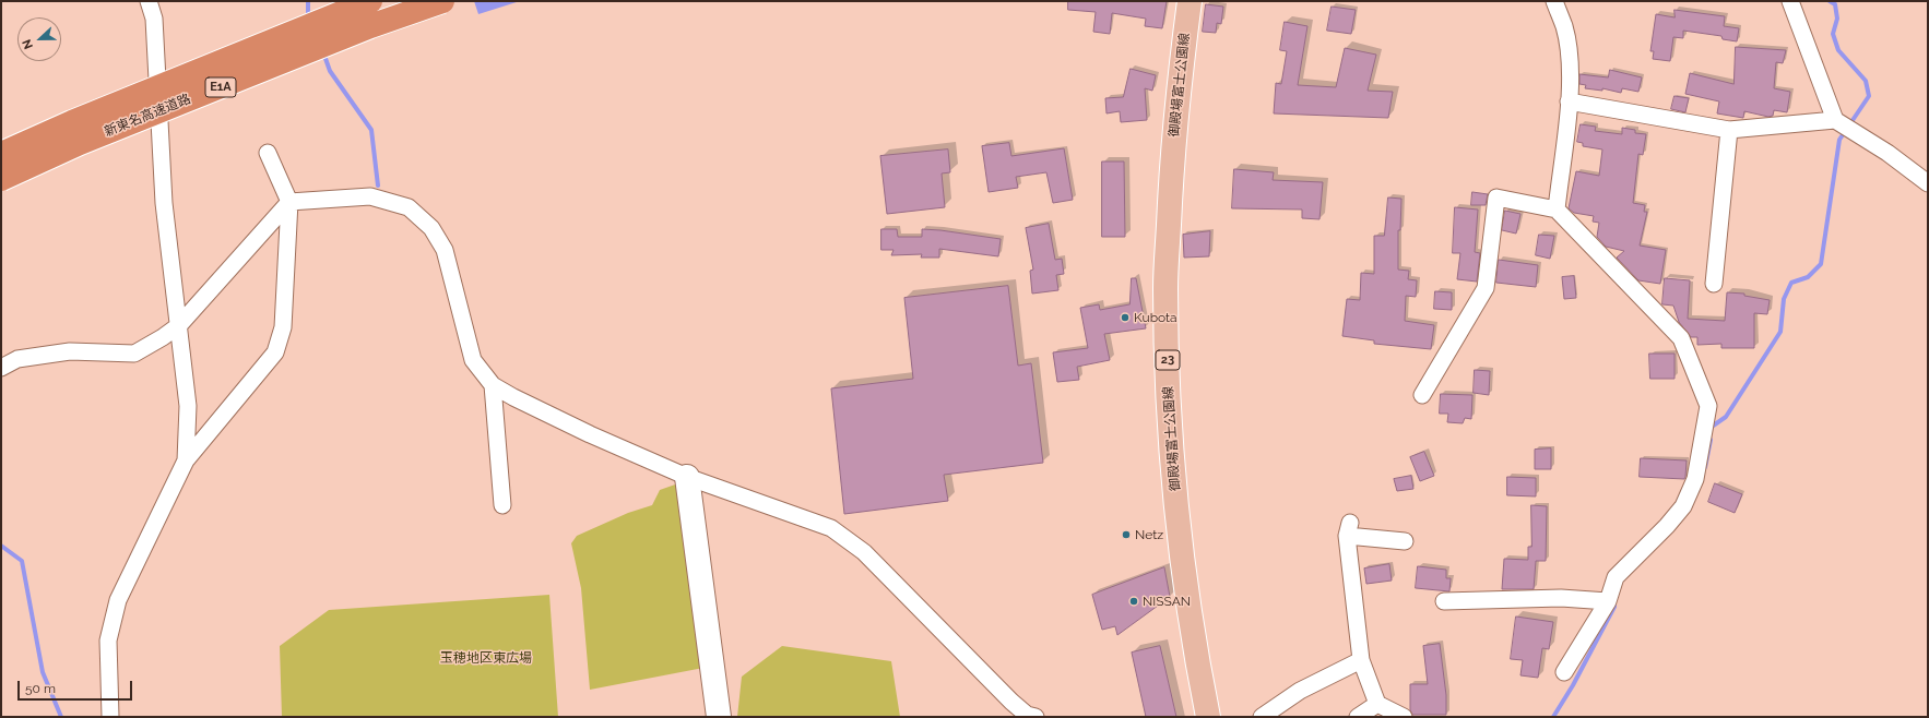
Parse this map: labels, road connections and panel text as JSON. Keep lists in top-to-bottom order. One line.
{"streets":{"highway":["E1A","新東名高速道路"],"main road":["御殿場富士公園線","23"]},"parks":["玉穂地区東広場"],"places":["Kubota","Netz","NISSAN"],"scale_bar":"50 m","north":"left"}
